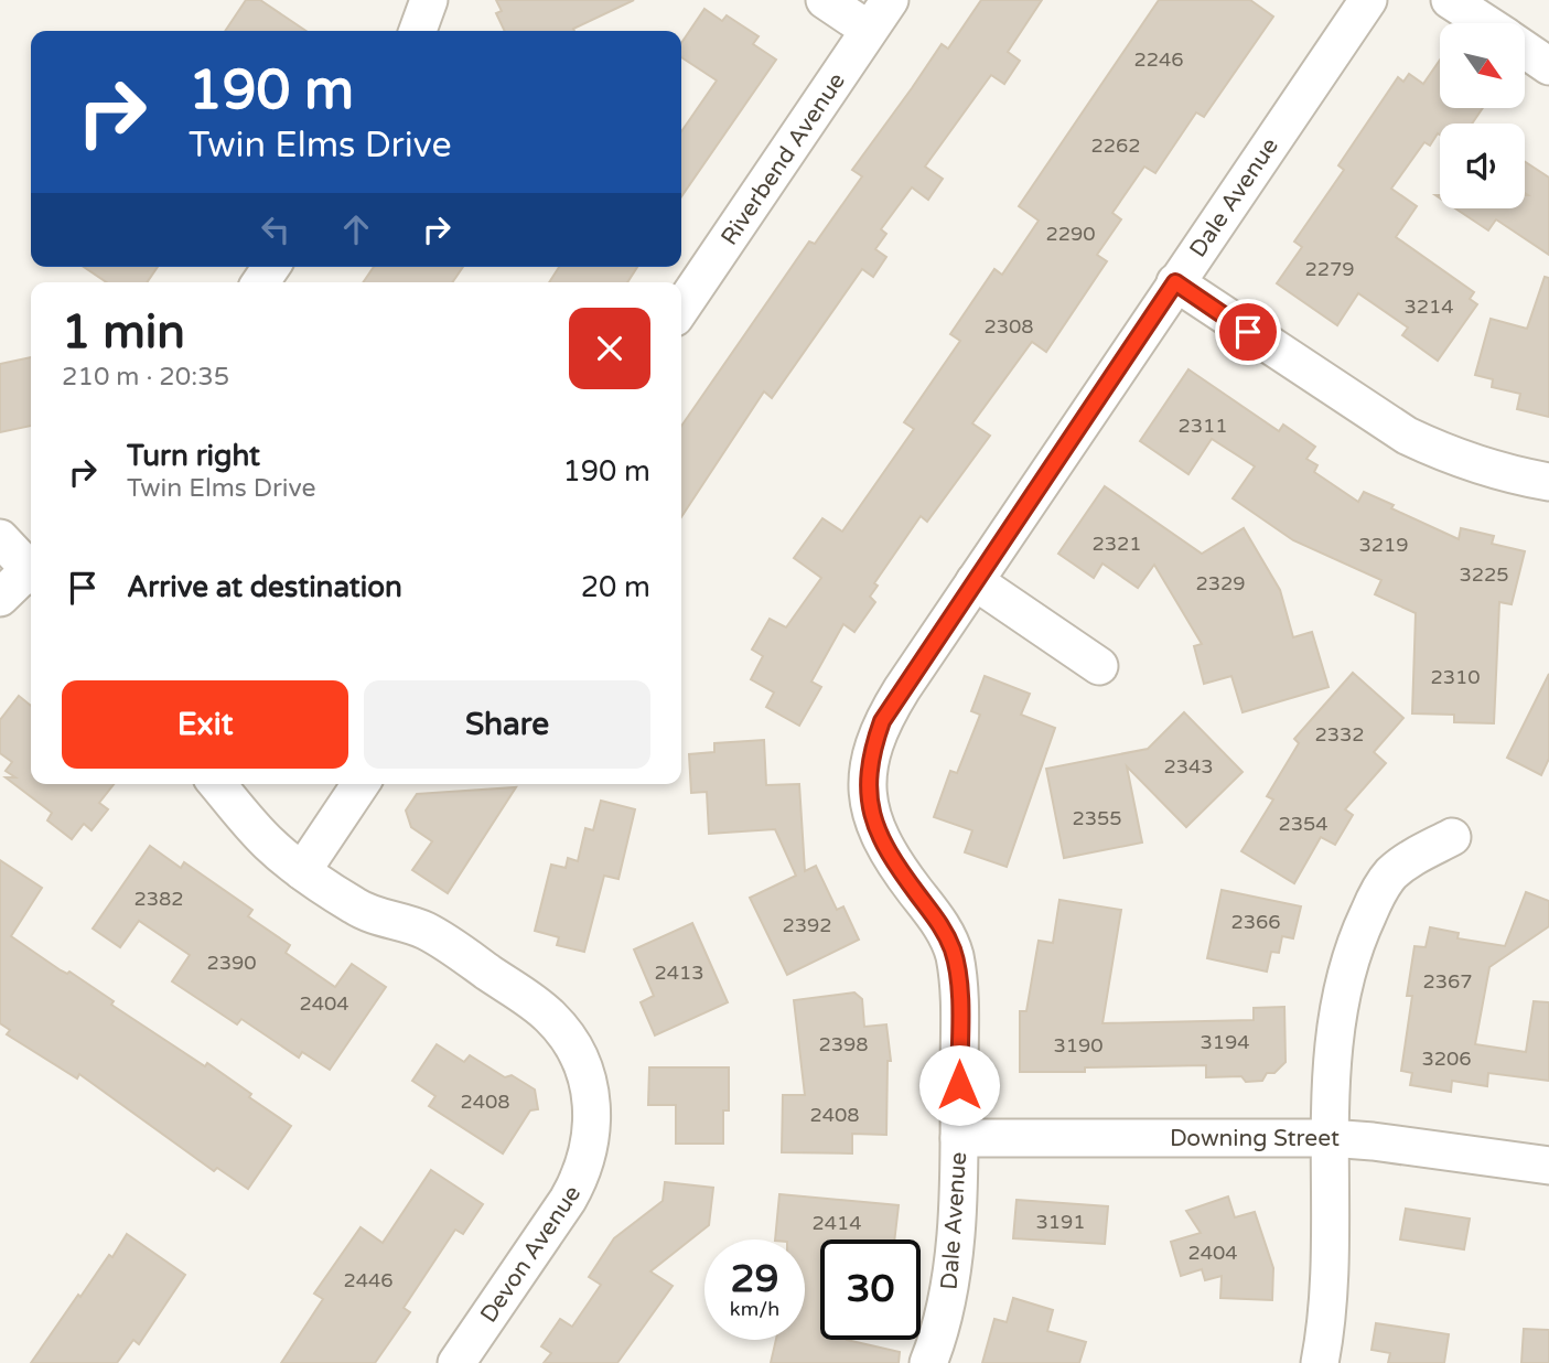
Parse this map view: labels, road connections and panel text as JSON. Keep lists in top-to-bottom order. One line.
{"streets":{"street":["Riverbend Avenue","Dale Avenue","Downing Street","Devon Avenue"]},"crossings":[["Dale Avenue","Downing Street"]],"house_numbers":["2246","2262","2290","2279","3214","2308","2311","2321","3219","3225","2329","2310","2332","2343","2355","2354","2382","2366","2392","2390","2413","2367","2404","3194","2398","3190","3206","2408","2408","3191","2414","2404","2446"],"north":"bottom right","page":{"turn":["190 m","Twin Elms Drive"],"heading":["1 min","210 m · 20:35"],"list":[{"name":"Turn right","note":"Twin Elms Drive","value":"190 m"},{"name":"Arrive at destination","value":"20 m"}],"buttons":["Exit","Share"],"speed":"29 km/h","limit":"30"}}
